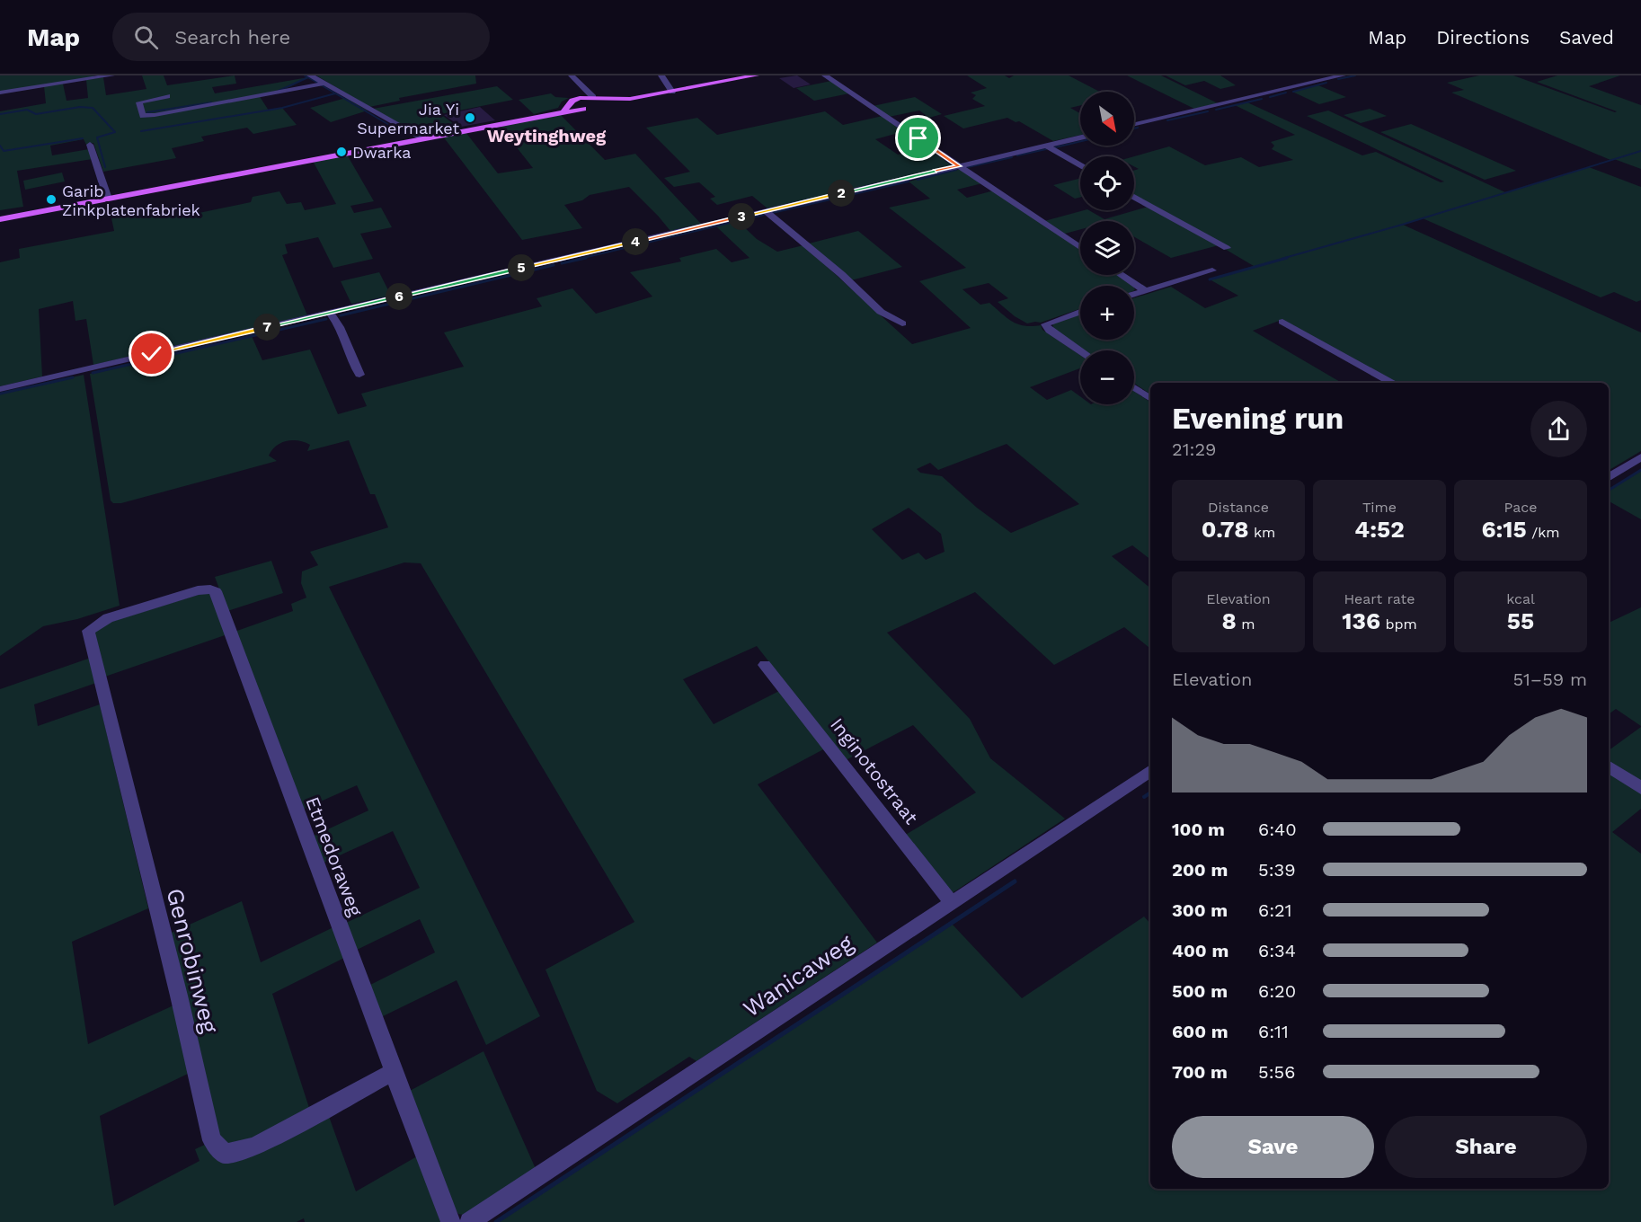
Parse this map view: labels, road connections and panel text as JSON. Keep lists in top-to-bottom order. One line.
{"streets":{"street":["Inginotostraat","Etmedoraweg","Genrobinweg","Wanicaweg"]},"crossings":[["Inginotostraat","Wanicaweg"],["Etmedoraweg","Genrobinweg"]],"districts":["Weytinghweg"],"places":["Jia Yi Supermarket","Dwarka","Garib Zinkplatenfabriek"],"north":"bottom right","page":{"header":"Map","search":"Search here","nav":["Map","Directions","Saved"],"map_buttons":["+","−"],"pins":["2","3","4","5","6","7"],"heading":["Evening run","21:29"],"stats":[["Distance","0.78 km"],["Time","4:52"],["Pace","6:15 /km"],["Elevation","8 m"],["Heart rate","136 bpm"],["kcal","55"]],"chart":["Elevation","51–59 m"],"list":[{"name":"100 m","note":"6:40"},{"name":"200 m","note":"5:39"},{"name":"300 m","note":"6:21"},{"name":"400 m","note":"6:34"},{"name":"500 m","note":"6:20"},{"name":"600 m","note":"6:11"},{"name":"700 m","note":"5:56"}],"buttons":["Save","Share"]}}
